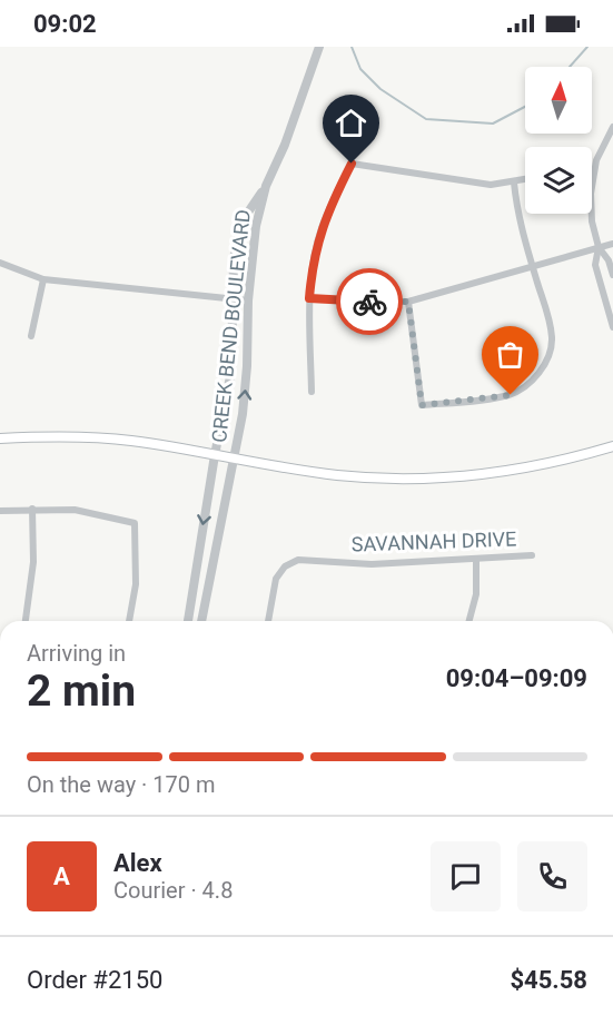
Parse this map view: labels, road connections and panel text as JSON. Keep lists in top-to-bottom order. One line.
{"streets":{"street":["CREEK BEND BOULEVARD","SAVANNAH DRIVE"]},"north":"top","page":{"status":"09:02","heading":["2 min","Arriving in","09:04–09:09"],"panel":["Alex","Courier · 4.8","Order #2150","$45.58"],"bar":"On the way · 170 m","round":"A"}}
